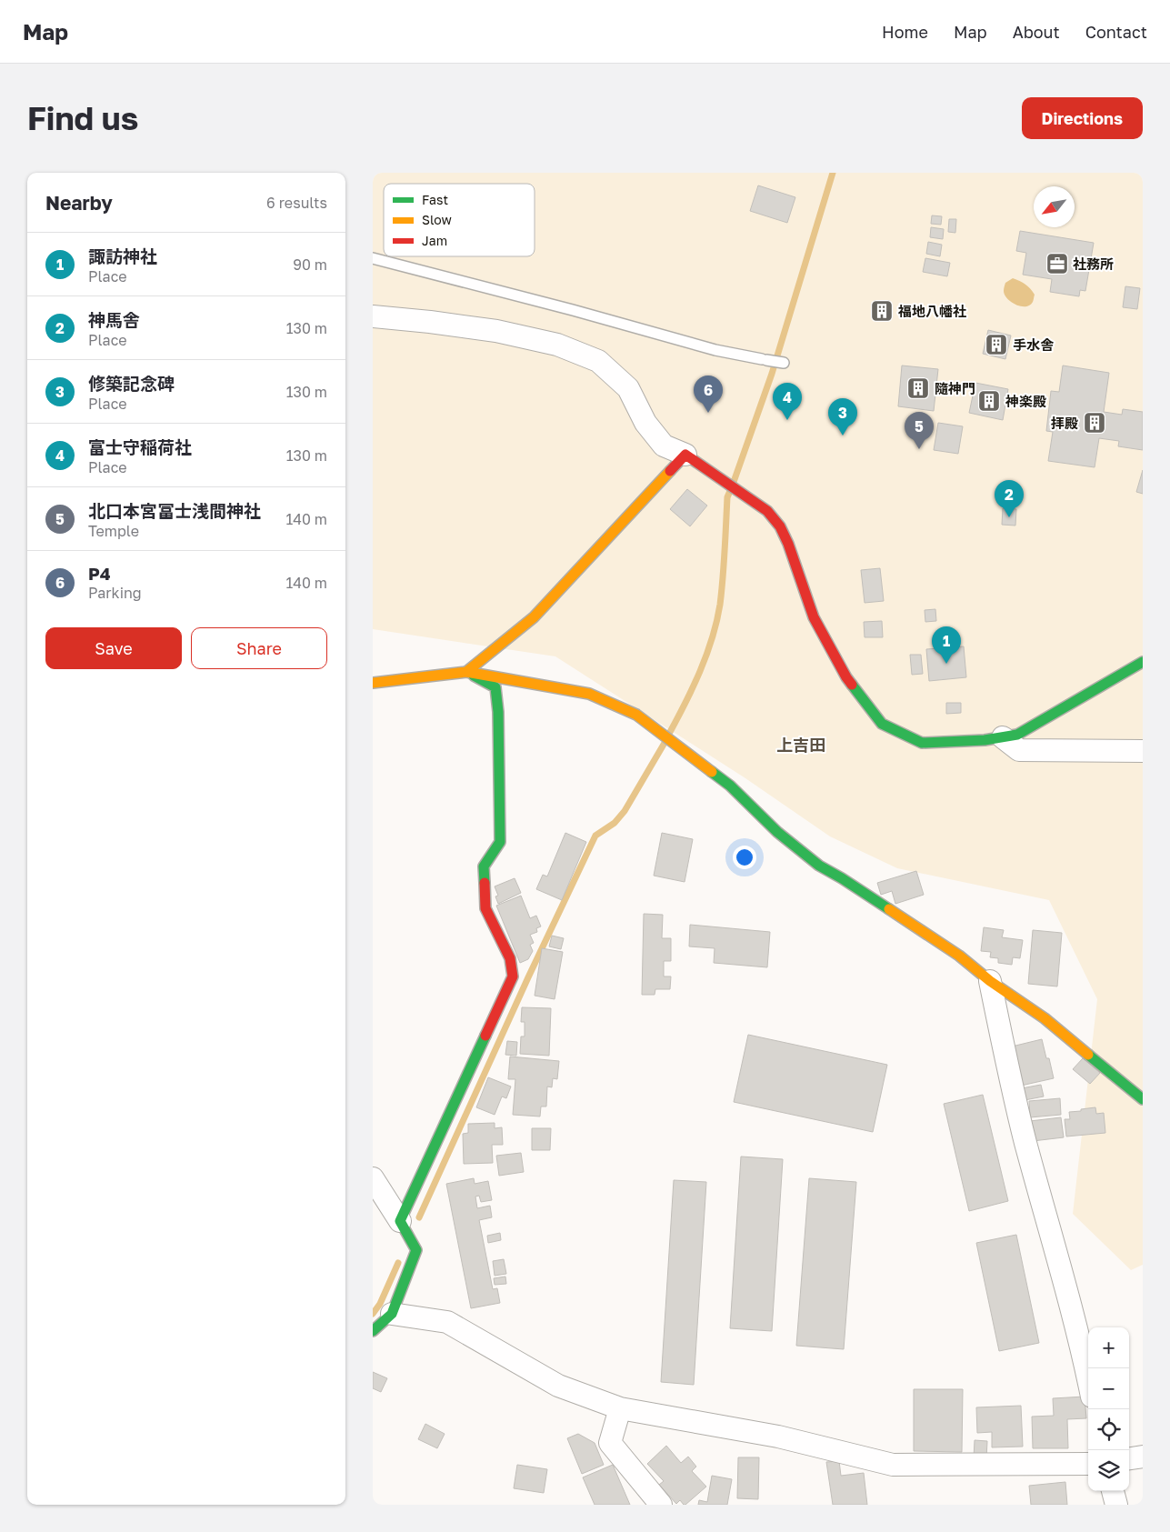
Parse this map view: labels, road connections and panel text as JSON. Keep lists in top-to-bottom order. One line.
{"districts":["上吉田"],"places":{"office":["社務所"],"building":["福地八幡社","手水舎","隨神門","神楽殿","拝殿"]},"legend":["Fast","Slow","Jam"],"north":"bottom left","page":{"header":"Map","nav":["Home","Map","About","Contact"],"buttons":["Directions",["Save","Share"]],"title":"Find us","heading":["Nearby","6 results"],"list":[{"mark":"1","name":"諏訪神社","note":"Place","value":"90 m"},{"mark":"2","name":"神馬舎","note":"Place","value":"130 m"},{"mark":"3","name":"修築記念碑","note":"Place","value":"130 m"},{"mark":"4","name":"富士守稲荷社","note":"Place","value":"130 m"},{"mark":"5","name":"北口本宮冨士浅間神社","note":"Temple","value":"140 m"},{"mark":"6","name":"P4","note":"Parking","value":"140 m"}],"pins":["6","4","3","5","2","1"],"map_buttons":["+","−"]}}
